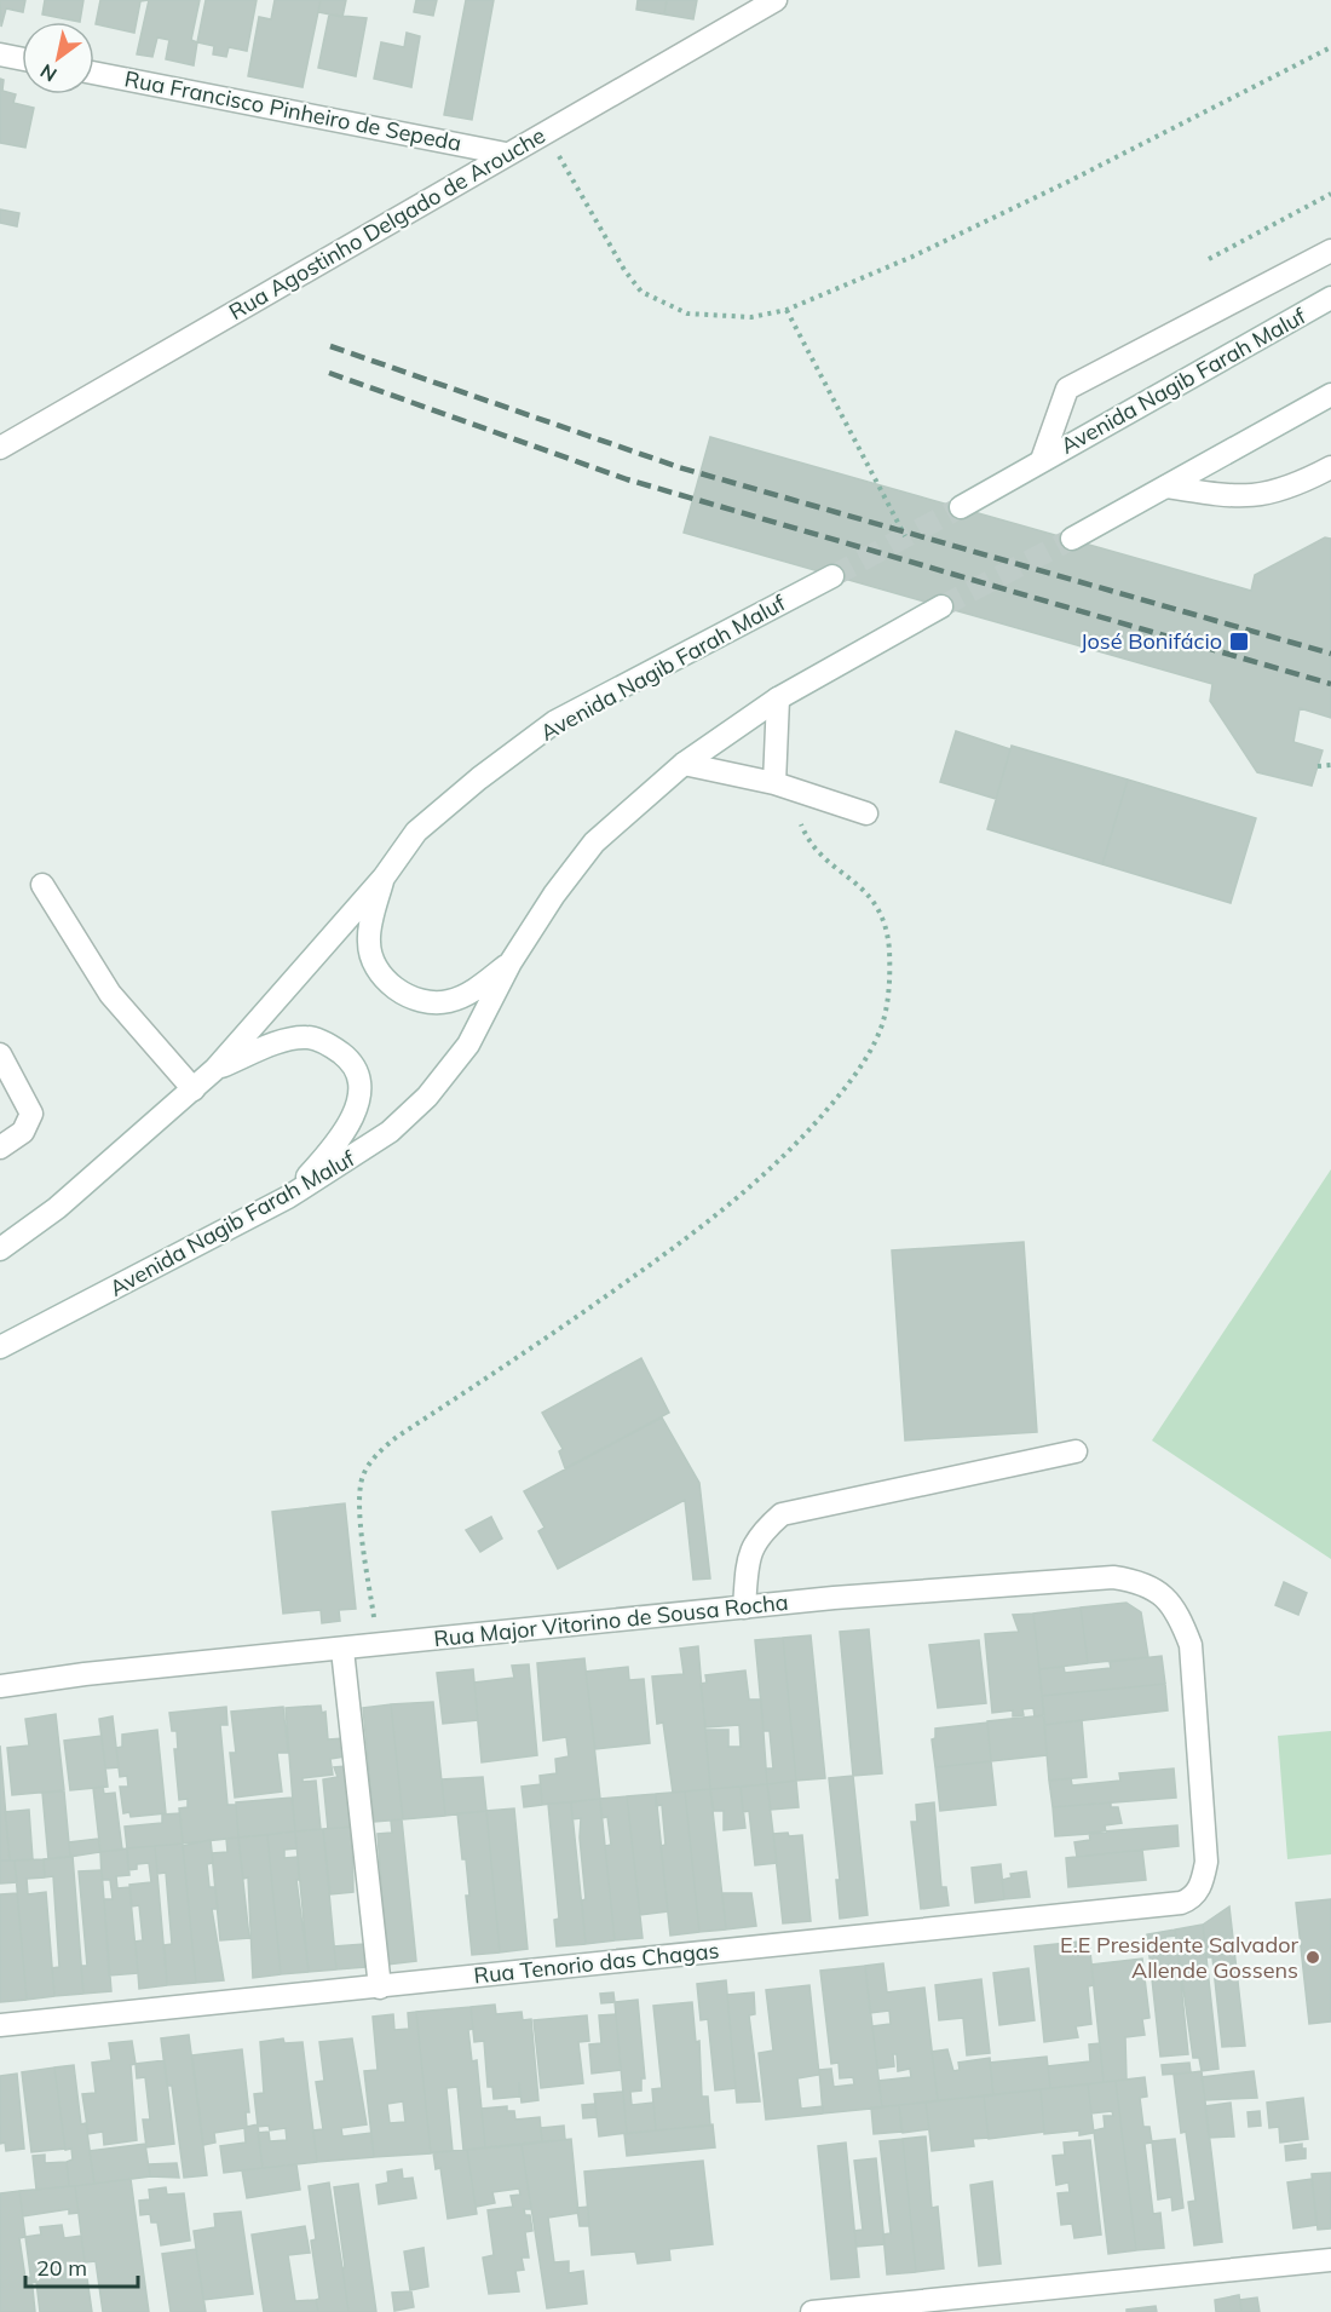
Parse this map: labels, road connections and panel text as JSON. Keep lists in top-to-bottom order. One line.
{"streets":{"street":["Rua Francisco Pinheiro de Sepeda","Rua Agostinho Delgado de Arouche","Avenida Nagib Farah Maluf","Rua Major Vitorino de Sousa Rocha","Rua Tenorio das Chagas"]},"crossings":[["Rua Francisco Pinheiro de Sepeda","Rua Agostinho Delgado de Arouche"],["Rua Major Vitorino de Sousa Rocha","Rua Tenorio das Chagas"]],"places":{"transit":["José Bonifácio"],"other":["E.E Presidente Salvador Allende Gossens"]},"scale_bar":"20 m","north":"bottom left"}
